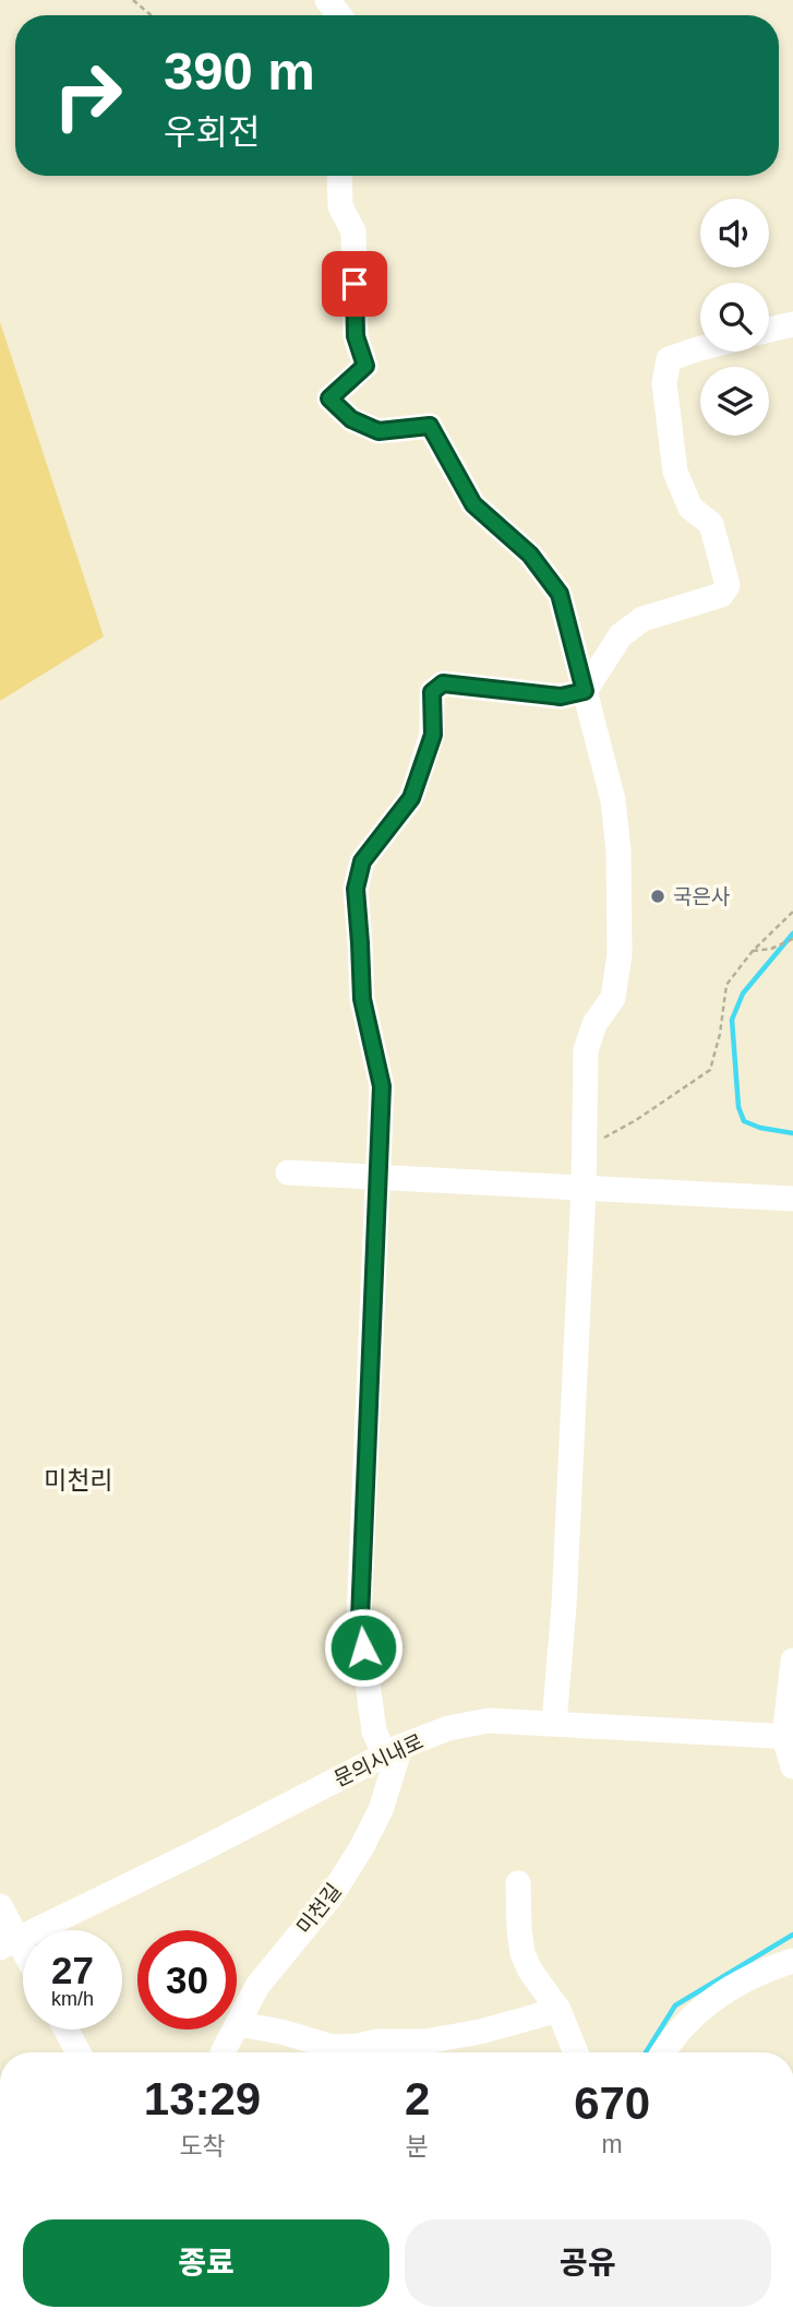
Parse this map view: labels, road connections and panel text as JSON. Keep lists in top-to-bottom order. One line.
{"streets":{"street":["문의시내로","미천길"]},"crossings":[["문의시내로","미천길"]],"districts":["미천리"],"places":["국은사"],"page":{"turn":["390 m","우회전"],"speed":"27 km/h","limit":"30","eta":["13:29","도착","2","분","670","m"],"buttons":["종료","공유"]}}
